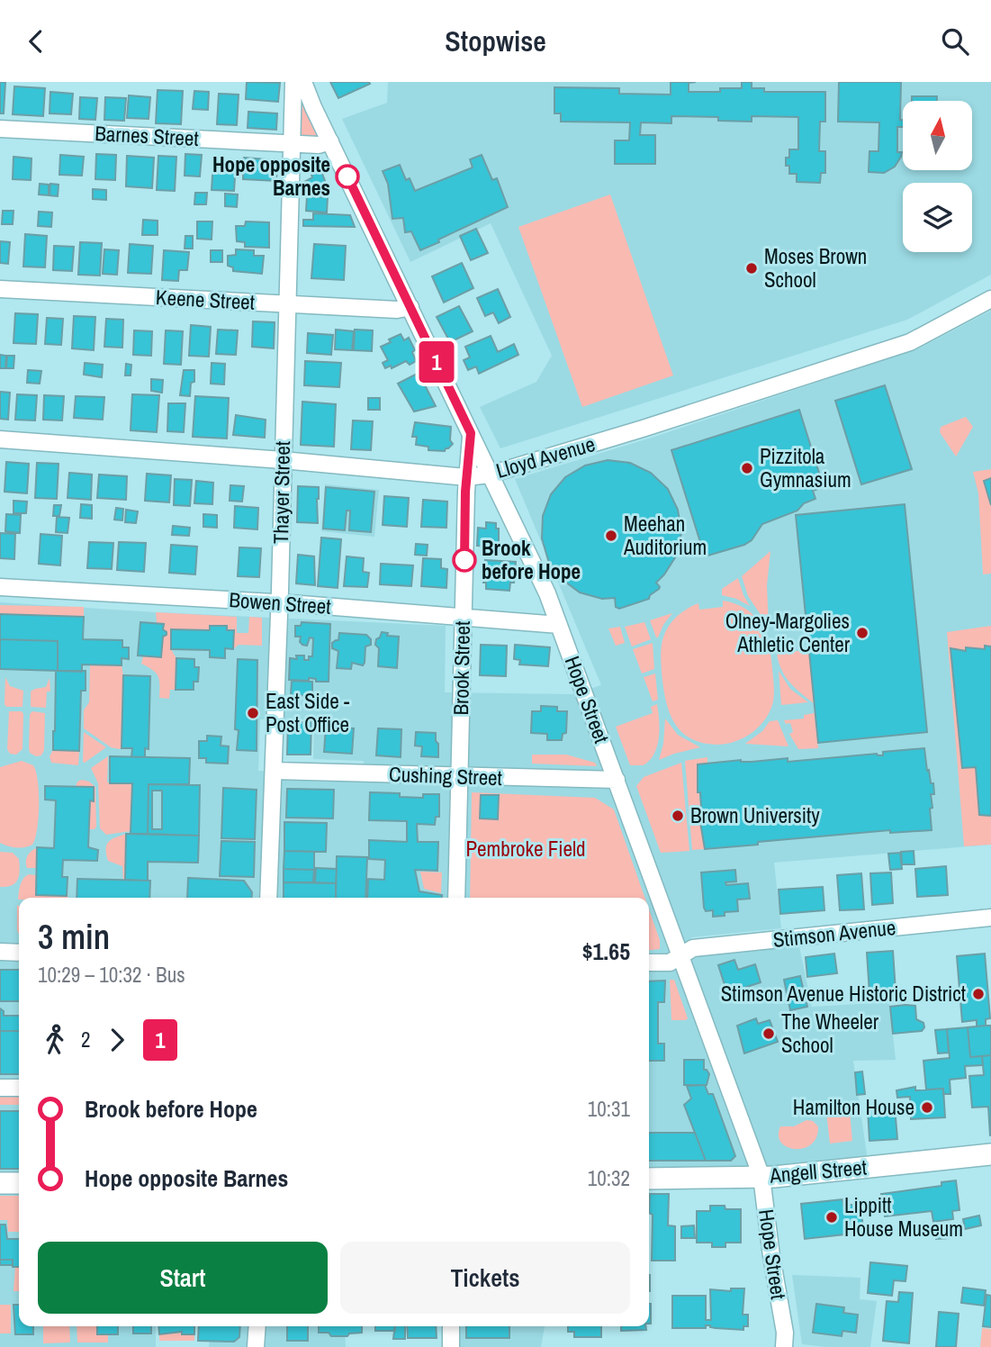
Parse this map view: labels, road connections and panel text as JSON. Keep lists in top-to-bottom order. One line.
{"streets":{"main road":["Angell Street"],"street":["Barnes Street","Keene Street","Lloyd Avenue","Thayer Street","Bowen Street","Brook Street","Hope Street","Cushing Street","Stimson Avenue"]},"crossings":[["Barnes Street","Thayer Street"],["Barnes Street","Hope Street"],["Keene Street","Thayer Street"],["Keene Street","Hope Street"],["Lloyd Avenue","Thayer Street"],["Lloyd Avenue","Brook Street"],["Lloyd Avenue","Hope Street"],["Thayer Street","Bowen Street"],["Thayer Street","Cushing Street"],["Bowen Street","Brook Street"],["Bowen Street","Hope Street"],["Brook Street","Hope Street"],["Brook Street","Cushing Street"],["Hope Street","Cushing Street"],["Hope Street","Stimson Avenue"],["Hope Street","Angell Street"]],"parks":["Pembroke Field"],"places":["Hope opposite Barnes","Moses Brown School","Pizzitola Gymnasium","Meehan Auditorium","Brook before Hope","Olney-Margolies Athletic Center","East Side - Post Office","Brown University","Stimson Avenue Historic District","The Wheeler School","Hamilton House","Lippitt House Museum"],"lines":["bus line 1"],"north":"top","page":{"header":"Stopwise","on_map":"1","heading":["3 min","10:29 – 10:32 · Bus","$1.65"],"legs":["2","1"],"list":[{"name":"Brook before Hope","value":"10:31"},{"name":"Hope opposite Barnes","value":"10:32"}],"buttons":["Start","Tickets"]}}
